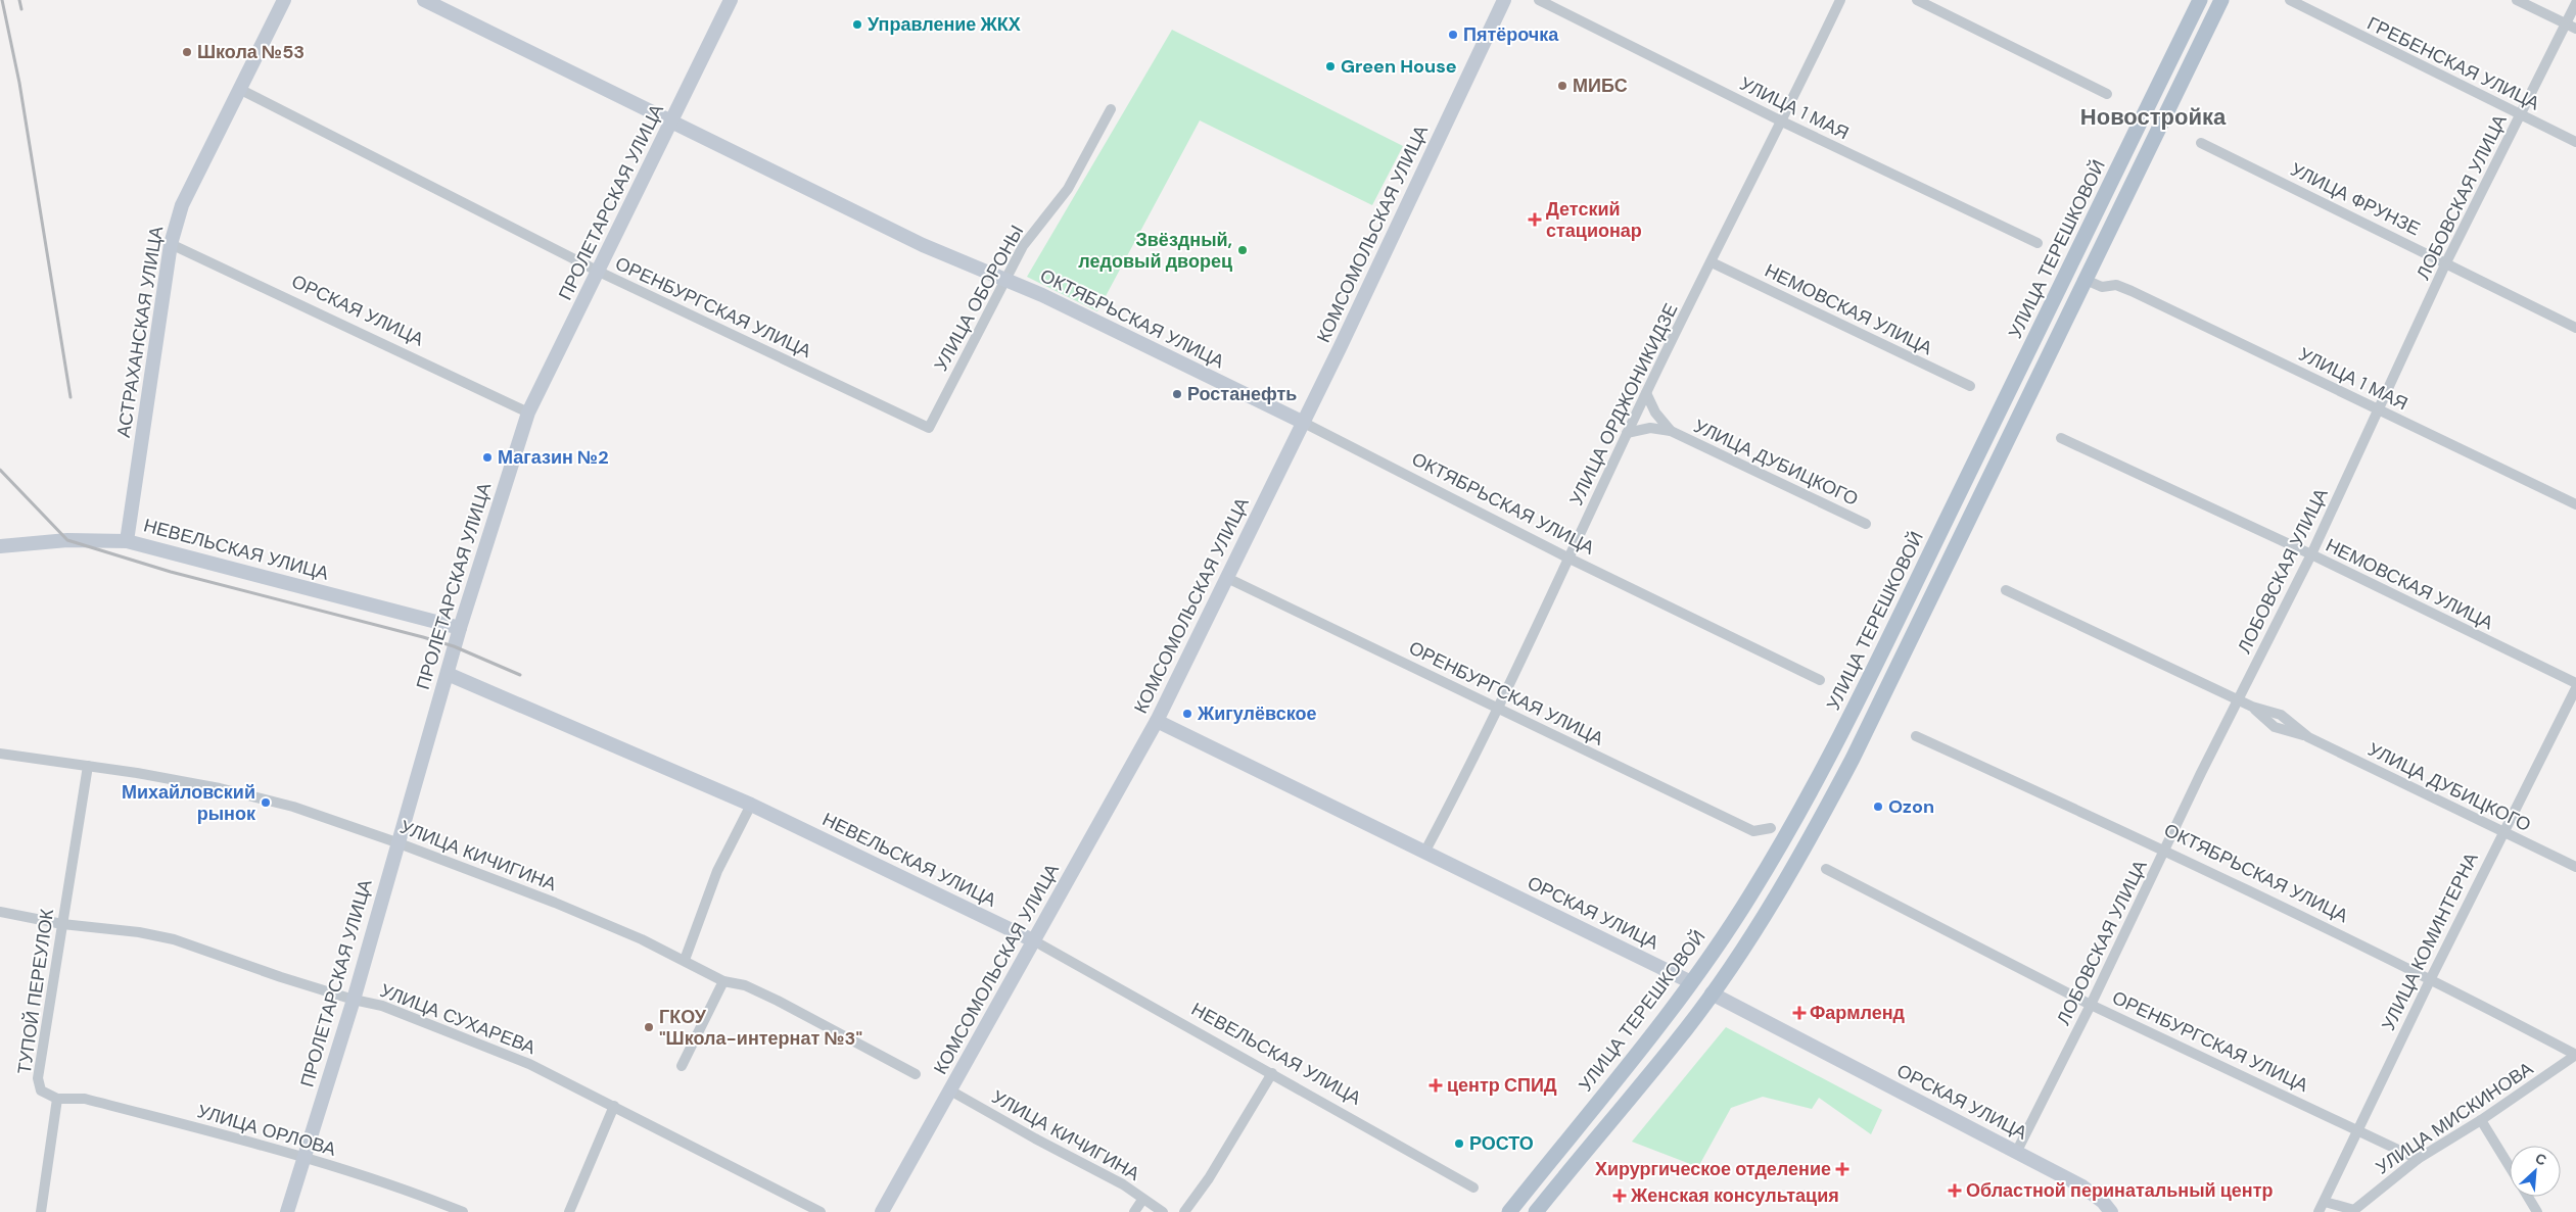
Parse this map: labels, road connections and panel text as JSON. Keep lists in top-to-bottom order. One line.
{"streets":{"main road":["ПРОЛЕТАРСКАЯ УЛИЦА","КОМСОМОЛЬСКАЯ УЛИЦА","УЛИЦА ТЕРЕШКОВОЙ","ОРСКАЯ УЛИЦА","ОКТЯБРЬСКАЯ УЛИЦА","АСТРАХАНСКАЯ УЛИЦА","НЕВЕЛЬСКАЯ УЛИЦА"],"street":["ГРЕБЕНСКАЯ УЛИЦА","УЛИЦА 1 МАЯ","ЛОБОВСКАЯ УЛИЦА","УЛИЦА ФРУНЗЕ","УЛИЦА ОБОРОНЫ","ОРЕНБУРГСКАЯ УЛИЦА","НЕМОВСКАЯ УЛИЦА","УЛИЦА ОРДЖОНИКИДЗЕ","УЛИЦА ДУБИЦКОГО","УЛИЦА КИЧИГИНА","УЛИЦА КОМИНТЕРНА","ТУПОЙ ПЕРЕУЛОК","УЛИЦА СУХАРЕВА","УЛИЦА МИСКИНОВА","УЛИЦА ОРЛОВА"]},"crossings":[["ГРЕБЕНСКАЯ УЛИЦА","ЛОБОВСКАЯ УЛИЦА"],["УЛИЦА 1 МАЯ","ЛОБОВСКАЯ УЛИЦА"],["УЛИЦА 1 МАЯ","УЛИЦА ОРДЖОНИКИДЗЕ"],["ЛОБОВСКАЯ УЛИЦА","УЛИЦА ФРУНЗЕ"],["ЛОБОВСКАЯ УЛИЦА","ОРЕНБУРГСКАЯ УЛИЦА"],["ЛОБОВСКАЯ УЛИЦА","НЕМОВСКАЯ УЛИЦА"],["ЛОБОВСКАЯ УЛИЦА","ОРСКАЯ УЛИЦА"],["ЛОБОВСКАЯ УЛИЦА","ОКТЯБРЬСКАЯ УЛИЦА"],["ЛОБОВСКАЯ УЛИЦА","УЛИЦА ДУБИЦКОГО"],["ПРОЛЕТАРСКАЯ УЛИЦА","ОРЕНБУРГСКАЯ УЛИЦА"],["ПРОЛЕТАРСКАЯ УЛИЦА","ОРСКАЯ УЛИЦА"],["ПРОЛЕТАРСКАЯ УЛИЦА","ОКТЯБРЬСКАЯ УЛИЦА"],["ПРОЛЕТАРСКАЯ УЛИЦА","НЕВЕЛЬСКАЯ УЛИЦА"],["ПРОЛЕТАРСКАЯ УЛИЦА","УЛИЦА КИЧИГИНА"],["ПРОЛЕТАРСКАЯ УЛИЦА","УЛИЦА СУХАРЕВА"],["ПРОЛЕТАРСКАЯ УЛИЦА","УЛИЦА ОРЛОВА"],["КОМСОМОЛЬСКАЯ УЛИЦА","ОРЕНБУРГСКАЯ УЛИЦА"],["КОМСОМОЛЬСКАЯ УЛИЦА","ОРСКАЯ УЛИЦА"],["КОМСОМОЛЬСКАЯ УЛИЦА","ОКТЯБРЬСКАЯ УЛИЦА"],["КОМСОМОЛЬСКАЯ УЛИЦА","НЕВЕЛЬСКАЯ УЛИЦА"],["КОМСОМОЛЬСКАЯ УЛИЦА","УЛИЦА КИЧИГИНА"],["УЛИЦА ТЕРЕШКОВОЙ","ОРСКАЯ УЛИЦА"],["УЛИЦА ОБОРОНЫ","ОРЕНБУРГСКАЯ УЛИЦА"],["УЛИЦА ОБОРОНЫ","ОКТЯБРЬСКАЯ УЛИЦА"],["ОРЕНБУРГСКАЯ УЛИЦА","АСТРАХАНСКАЯ УЛИЦА"],["ОРЕНБУРГСКАЯ УЛИЦА","УЛИЦА ОРДЖОНИКИДЗЕ"],["ОРЕНБУРГСКАЯ УЛИЦА","УЛИЦА КОМИНТЕРНА"],["ОРЕНБУРГСКАЯ УЛИЦА","УЛИЦА МИСКИНОВА"],["НЕМОВСКАЯ УЛИЦА","УЛИЦА ОРДЖОНИКИДЗЕ"],["ОРСКАЯ УЛИЦА","АСТРАХАНСКАЯ УЛИЦА"],["ОРСКАЯ УЛИЦА","УЛИЦА ОРДЖОНИКИДЗЕ"],["ОКТЯБРЬСКАЯ УЛИЦА","УЛИЦА ОРДЖОНИКИДЗЕ"],["ОКТЯБРЬСКАЯ УЛИЦА","УЛИЦА КОМИНТЕРНА"],["ОКТЯБРЬСКАЯ УЛИЦА","УЛИЦА МИСКИНОВА"],["АСТРАХАНСКАЯ УЛИЦА","НЕВЕЛЬСКАЯ УЛИЦА"],["УЛИЦА ОРДЖОНИКИДЗЕ","УЛИЦА ДУБИЦКОГО"],["УЛИЦА ДУБИЦКОГО","УЛИЦА КОМИНТЕРНА"],["УЛИЦА КИЧИГИНА","ТУПОЙ ПЕРЕУЛОК"],["УЛИЦА КОМИНТЕРНА","УЛИЦА МИСКИНОВА"],["ТУПОЙ ПЕРЕУЛОК","УЛИЦА СУХАРЕВА"],["ТУПОЙ ПЕРЕУЛОК","УЛИЦА ОРЛОВА"]],"districts":["Новостройка"],"places":{"other":["Управление ЖКХ","Пятёрочка","Школа №53","Green House","МИБС","Звёздный, ледовый дворец","Ростанефть","Магазин №2","Жигулёвское","Михайловский рынок","Ozon","ГКОУ \"Школа-интернат №3\"","РОСТО"],"health":["Детский стационар","Фармленд","центр СПИД","Хирургическое отделение","Областной перинатальный центр","Женская консультация"]},"north":"top right"}
